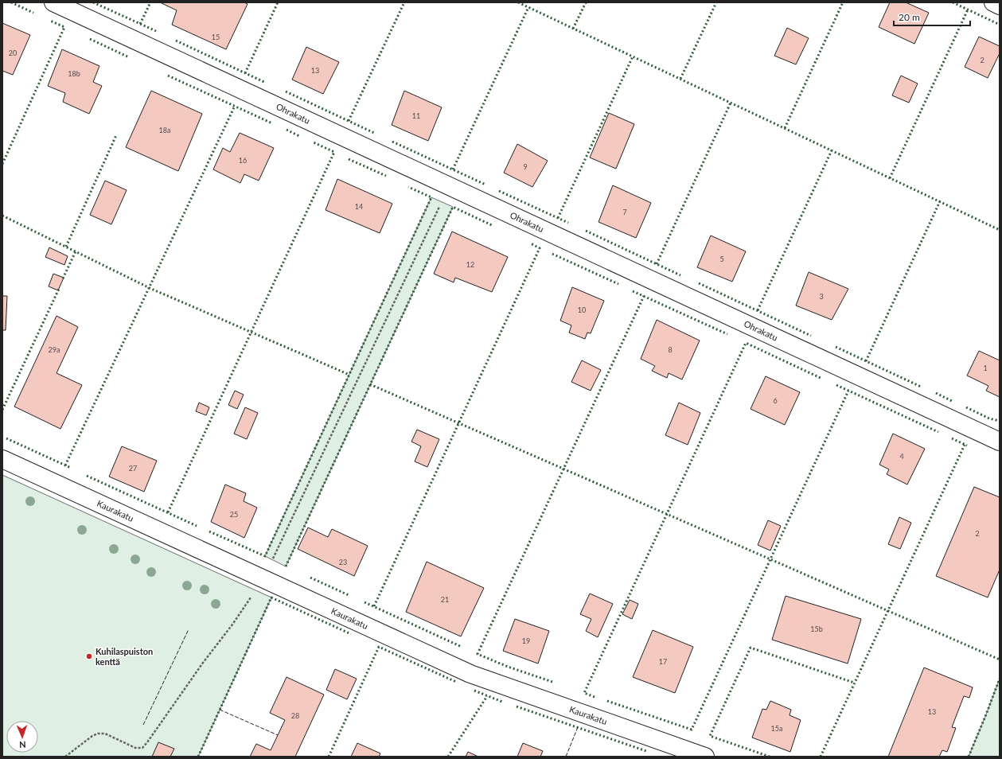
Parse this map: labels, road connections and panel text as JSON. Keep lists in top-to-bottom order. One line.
{"streets":{"street":["Ohrakatu","Kaurakatu"]},"places":["Kuhilaspuiston kenttä"],"house_numbers":["15","20","2","13","18b","11","18a","16","9","14","7","5","12","3","10","29a","8","1","6","4","27","25","2","23","21","15b","19","17","13","28","15a"],"scale_bar":"20 m","north":"bottom"}
